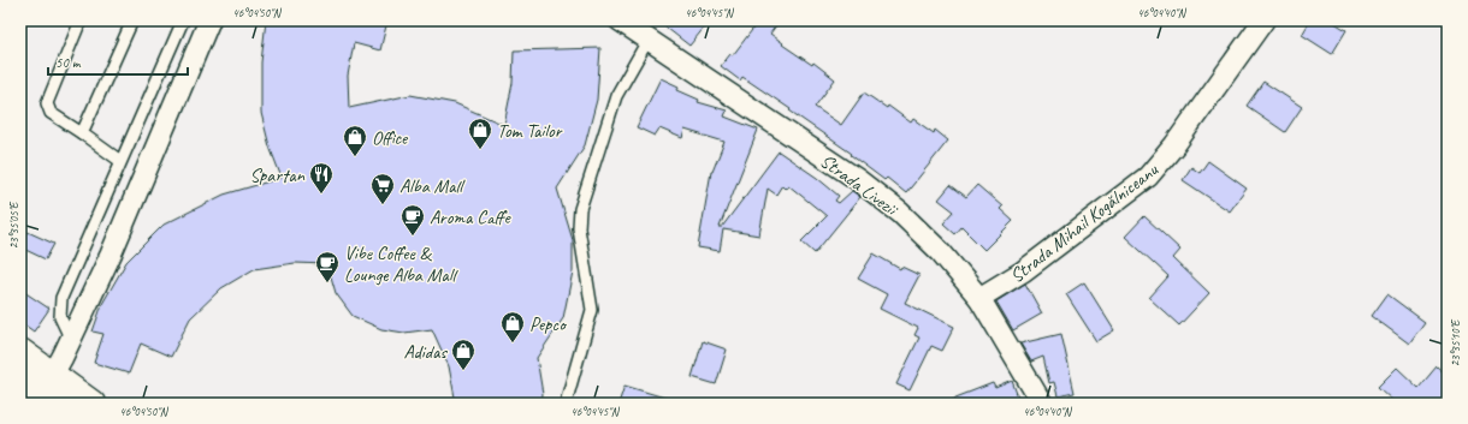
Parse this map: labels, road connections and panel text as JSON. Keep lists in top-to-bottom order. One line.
{"streets":{"street":["Strada Livezii","Strada Mihail Kogălniceanu"]},"crossings":[["Strada Livezii","Strada Mihail Kogălniceanu"]],"places":{"shop":["Tom Tailor","Office","Pepco","Adidas"],"restaurant":["Spartan"],"supermarket":["Alba Mall"],"cafe":["Aroma Caffe","Vibe Coffee & Lounge Alba Mall"]},"scale_bar":"50 m","coordinates":["46°04'50\"N","46°04'45\"N","46°04'40\"N","23°35'05\"E","23°35'10\"E"]}
